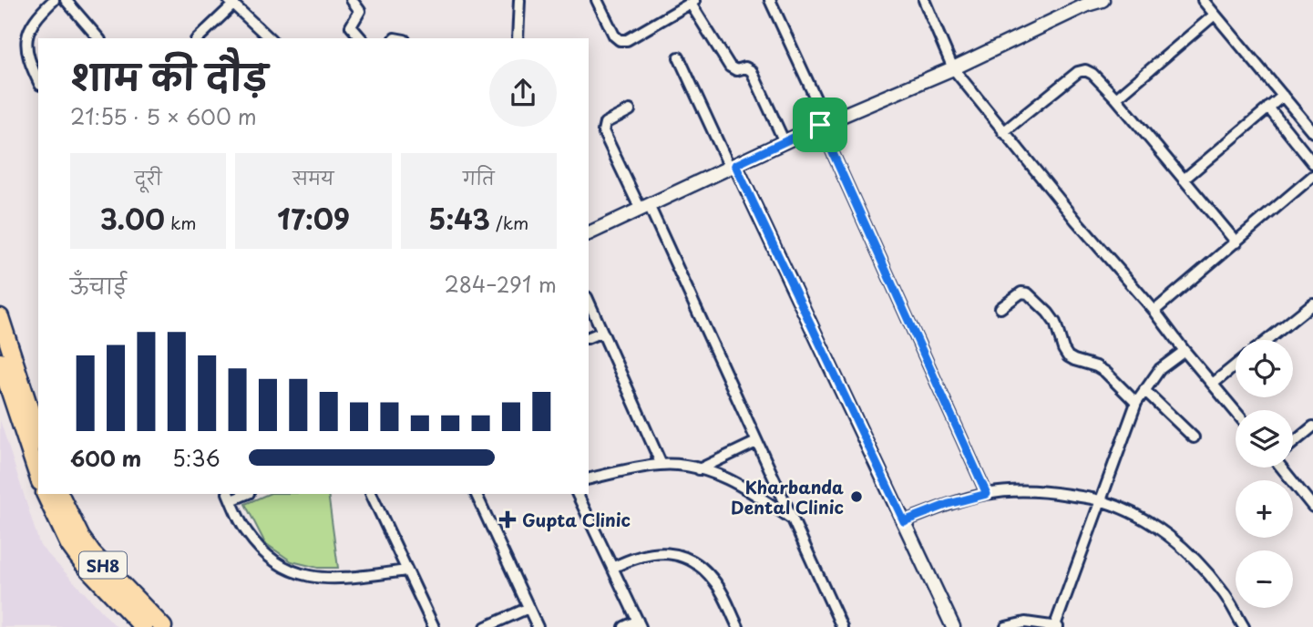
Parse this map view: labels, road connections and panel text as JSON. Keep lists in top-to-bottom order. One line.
{"streets":{"main road":["SH8"]},"places":{"other":["Kharbanda Dental Clinic"],"health":["Gupta Clinic"]},"page":{"heading":["शाम की दौड़","21:55 · 5 × 600 m"],"stats":[["दूरी","3.00 km"],["समय","17:09"],["गति","5:43 /km"]],"chart":["ऊँचाई","284–291 m"],"map_buttons":["+","−"],"list":[{"name":"600 m","note":"5:36"}]}}
